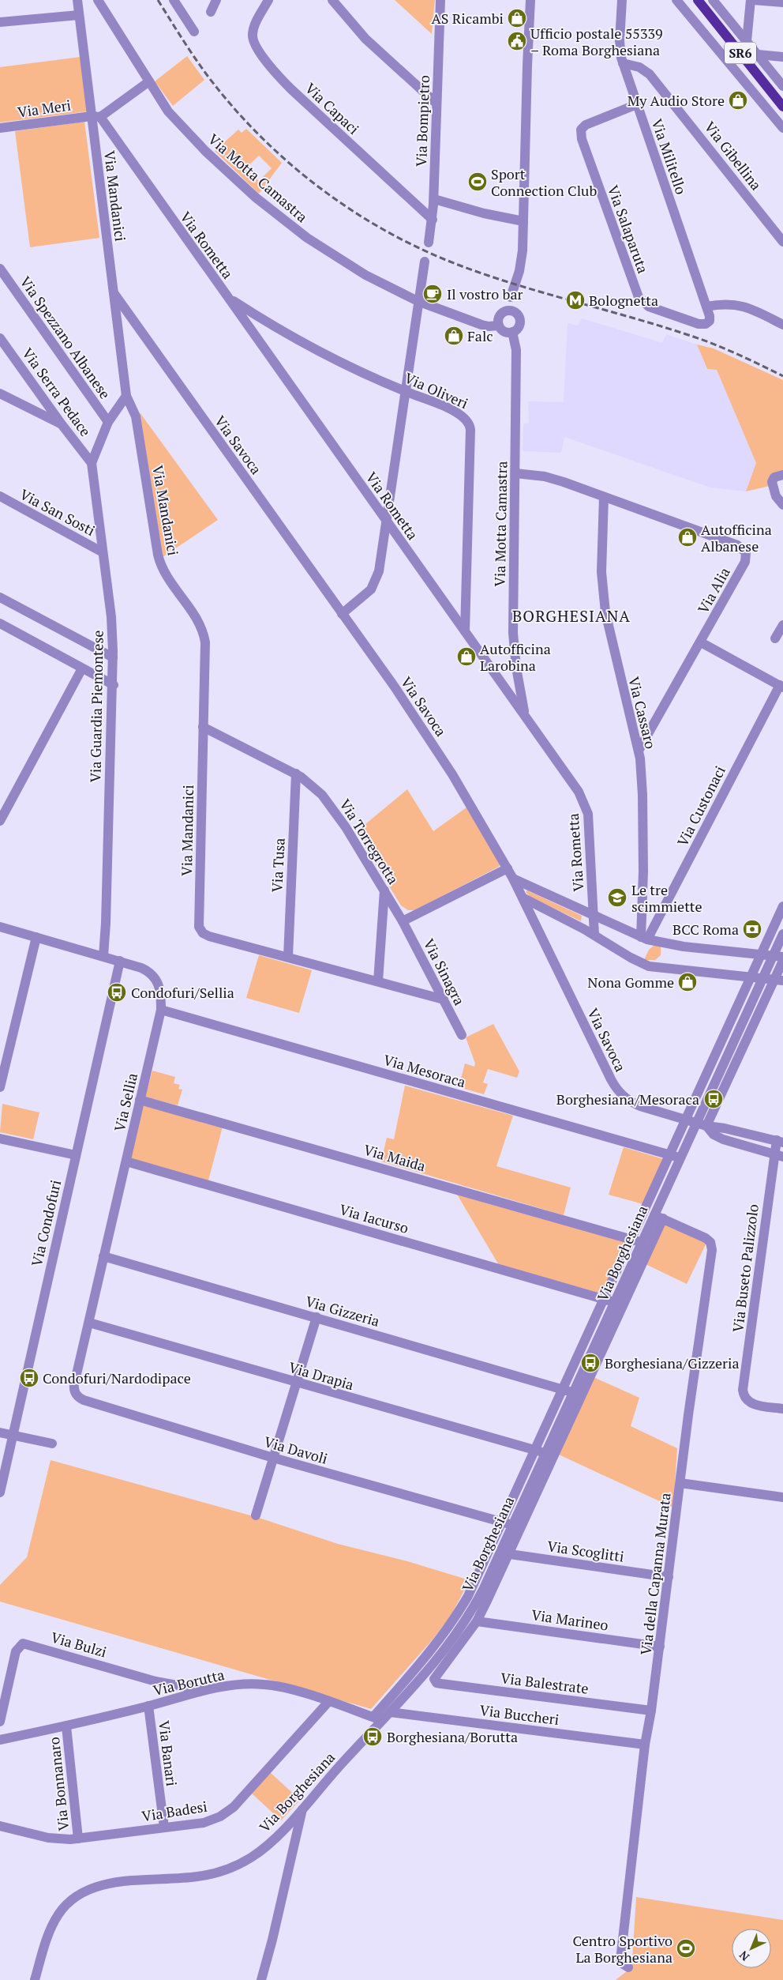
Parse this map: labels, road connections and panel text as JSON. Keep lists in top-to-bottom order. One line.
{"streets":{"main road":["SR6"],"street":["Via Meri","Via Capaci","Via Bompietro","Via Gibellina","Via Militello","Via Motta Camastra","Via Mandanici","Via Salaparuta","Via Rometta","Via Spezzano Albanese","Via Oliveri","Via Serra Pedace","Via Savoca","Via San Sosti","Via Alia","Via Guardia Piemontese","Via Cassaro","Via Custonaci","Via Torregrotta","Via Tusa","Via Sinagra","Via Mesoraca","Via Sellia","Via Maida","Via Iacurso","Via Condofuri","Via Borghesiana","Via Buseto Palizzolo","Via Gizzeria","Via Drapia","Via Davoli","Via Scoglitti","Via della Capanna Murata","Via Marineo","Via Bulzi","Via Borutta","Via Balestrate","Via Buccheri","Via Banari","Via Bonnanaro","Via Badesi"]},"crossings":[["Via Meri","Via Mandanici"],["Via Meri","Via Rometta"],["Via Capaci","Via Bompietro"],["Via Gibellina","Via Militello"],["Via Militello","Via Salaparuta"],["Via Motta Camastra","Via Rometta"],["Via Motta Camastra","Via Alia"],["Via Mandanici","Via Rometta"],["Via Mandanici","Via Savoca"],["Via Mandanici","Via Guardia Piemontese"],["Via Mandanici","Via Torregrotta"],["Via Mandanici","Via Tusa"],["Via Mandanici","Via Sinagra"],["Via Rometta","Via Oliveri"],["Via Spezzano Albanese","Via Guardia Piemontese"],["Via Serra Pedace","Via Guardia Piemontese"],["Via Savoca","Via Borghesiana"],["Via San Sosti","Via Guardia Piemontese"],["Via Alia","Via Cassaro"],["Via Guardia Piemontese","Via Sellia"],["Via Cassaro","Via Custonaci"],["Via Torregrotta","Via Tusa"],["Via Torregrotta","Via Sinagra"],["Via Mesoraca","Via Sellia"],["Via Mesoraca","Via Borghesiana"],["Via Sellia","Via Maida"],["Via Sellia","Via Iacurso"],["Via Sellia","Via Condofuri"],["Via Sellia","Via Gizzeria"],["Via Sellia","Via Drapia"],["Via Sellia","Via Davoli"],["Via Maida","Via Borghesiana"],["Via Iacurso","Via Borghesiana"],["Via Borghesiana","Via Gizzeria"],["Via Borghesiana","Via Drapia"],["Via Borghesiana","Via Davoli"],["Via Borghesiana","Via Scoglitti"],["Via Borghesiana","Via della Capanna Murata"],["Via Borghesiana","Via Marineo"],["Via Borghesiana","Via Borutta"],["Via Borghesiana","Via Balestrate"],["Via Borghesiana","Via Buccheri"],["Via Scoglitti","Via della Capanna Murata"],["Via della Capanna Murata","Via Marineo"],["Via della Capanna Murata","Via Balestrate"],["Via della Capanna Murata","Via Buccheri"],["Via Bulzi","Via Borutta"],["Via Borutta","Via Banari"],["Via Borutta","Via Bonnanaro"],["Via Borutta","Via Badesi"],["Via Banari","Via Badesi"],["Via Bonnanaro","Via Badesi"]],"districts":["BORGHESIANA"],"places":{"shop":["AS Ricambi","My Audio Store","Falc","Autofficina Albanese","Autofficina Larobina","Nona Gomme"],"public building":["Ufficio postale 55339 – Roma Borghesiana"],"sports":["Sport Connection Club","Centro Sportivo La Borghesiana"],"cafe":["Il vostro bar"],"metro station":["Bolognetta"],"school or university":["Le tre scimmiette"],"bank":["BCC Roma"],"bus stop":["Condofuri/Sellia","Borghesiana/Mesoraca","Borghesiana/Gizzeria","Condofuri/Nardodipace","Borghesiana/Borutta"]},"north":"bottom left"}
